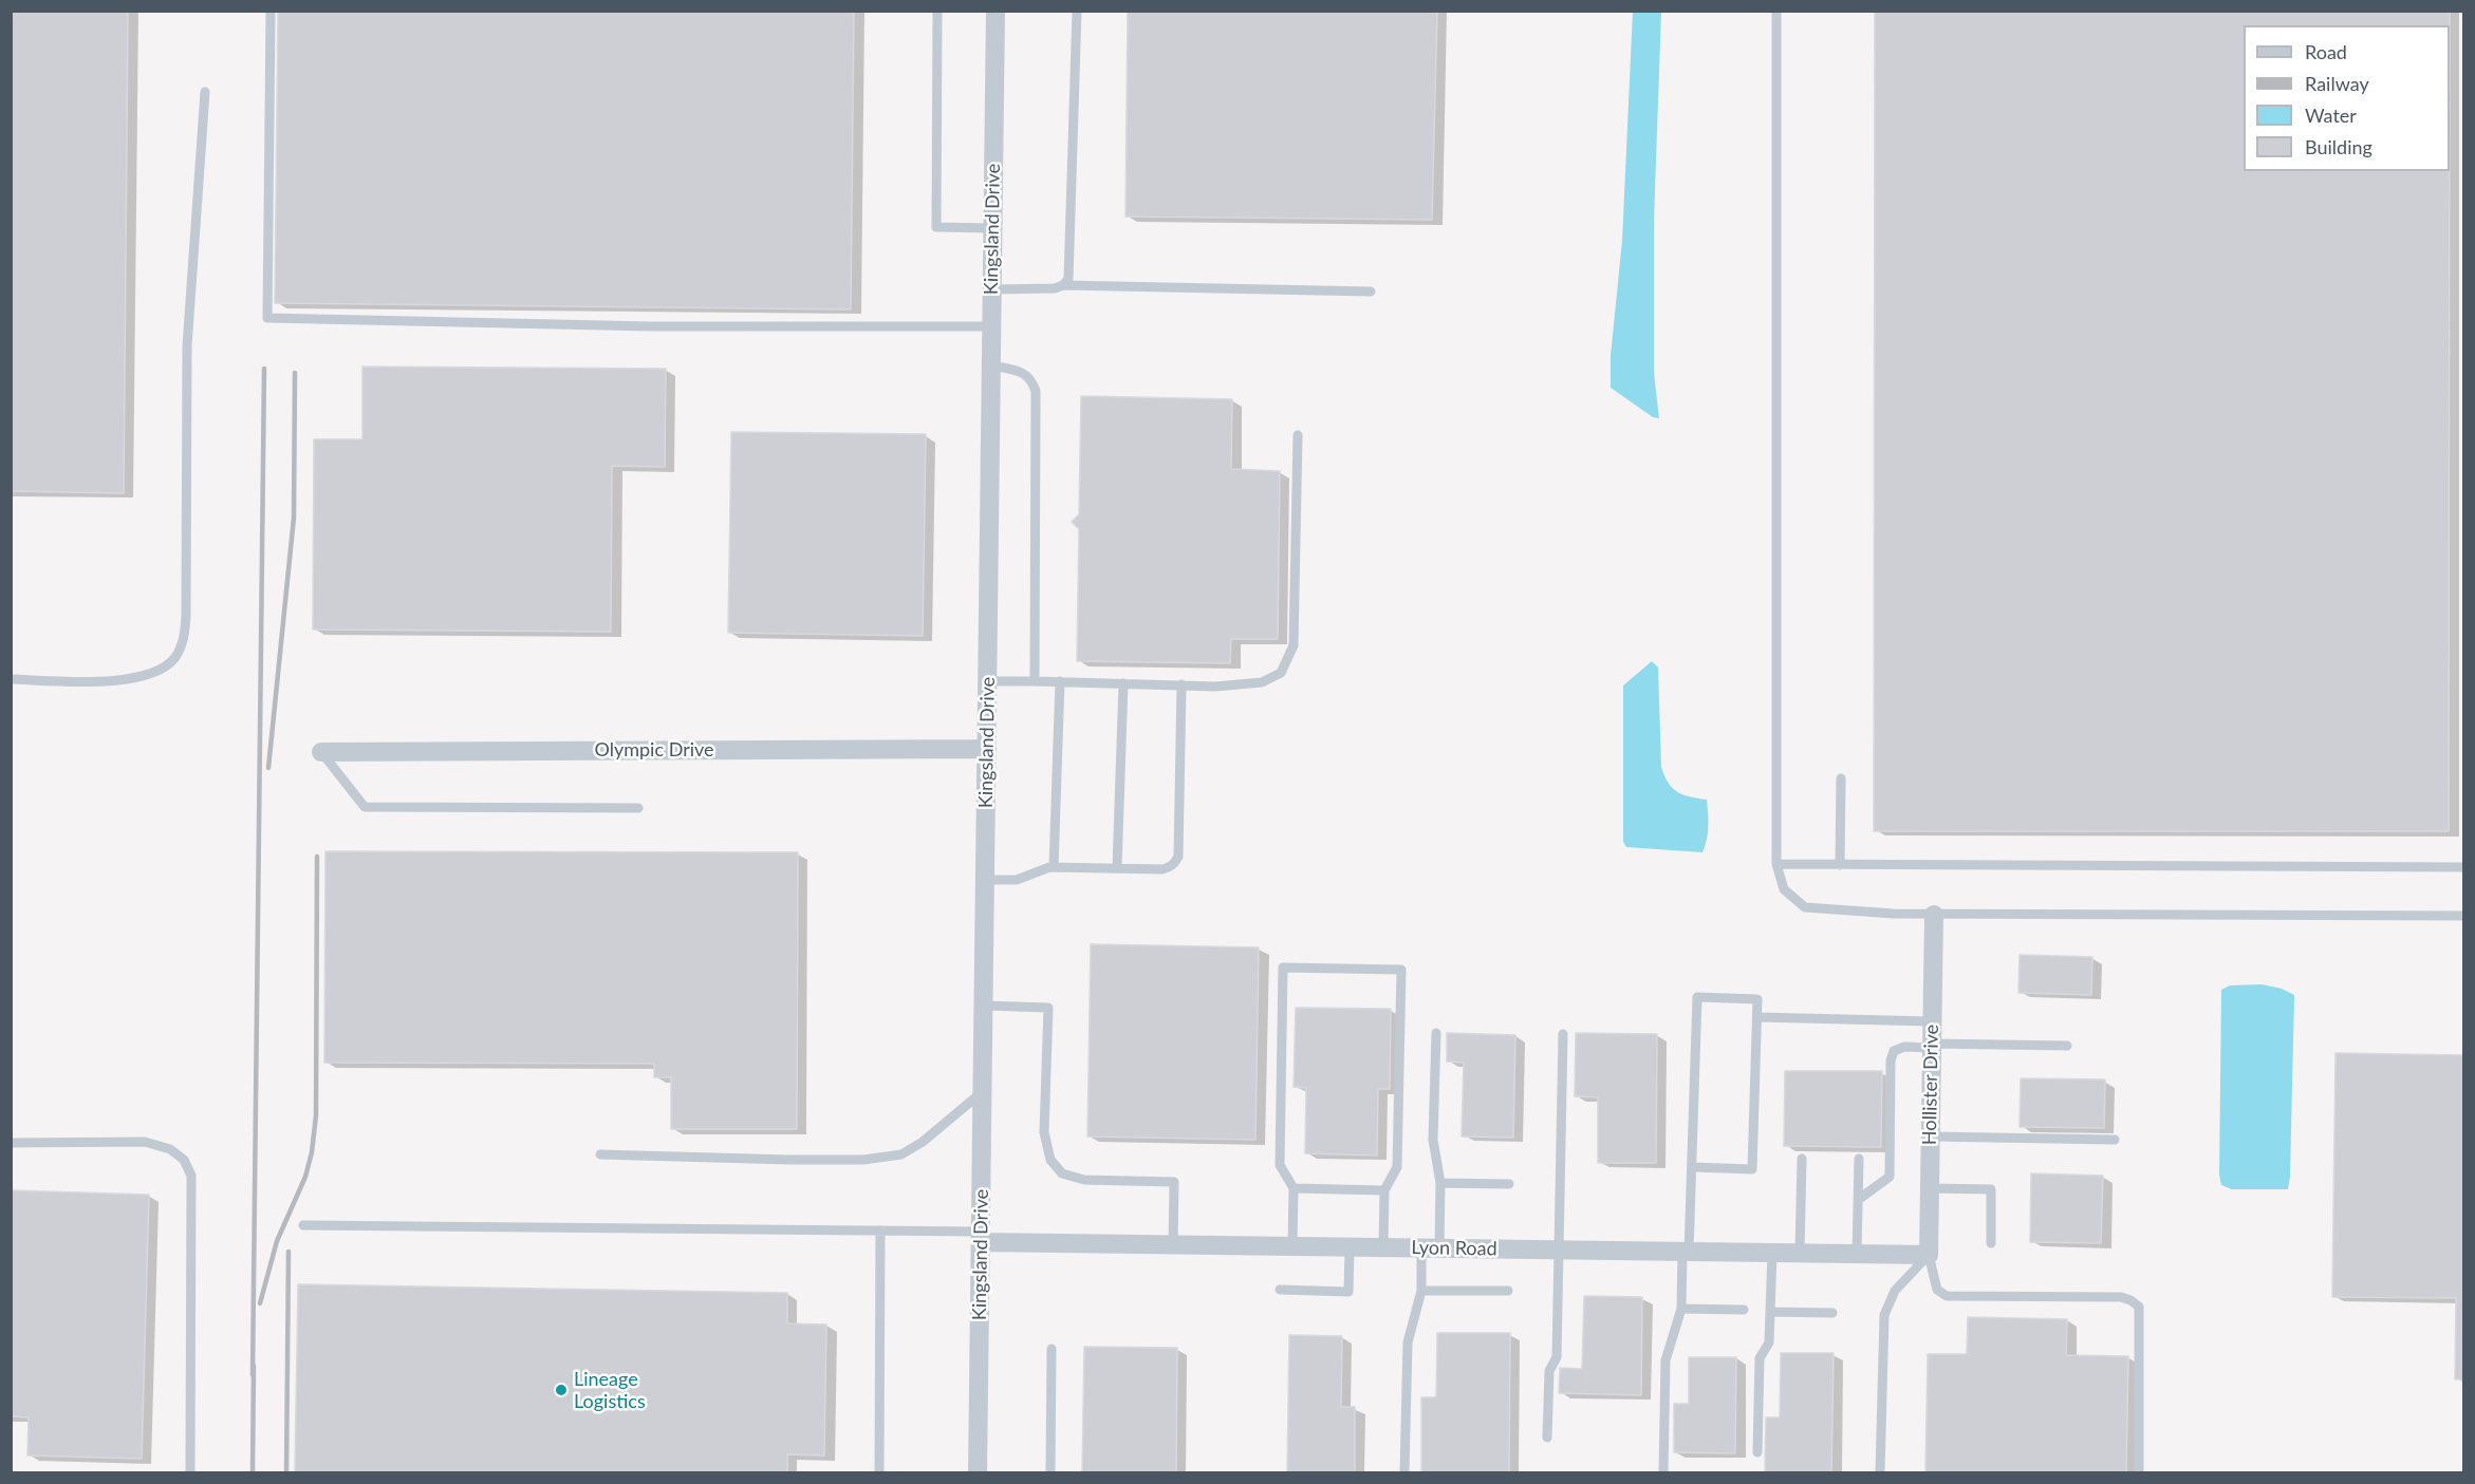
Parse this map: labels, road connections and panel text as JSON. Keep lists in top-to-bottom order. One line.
{"streets":{"street":["Kingsland Drive","Olympic Drive","Hollister Drive","Lyon Road"]},"crossings":[["Kingsland Drive","Olympic Drive"],["Kingsland Drive","Lyon Road"],["Hollister Drive","Lyon Road"]],"places":["Lineage Logistics"],"legend":["Road","Railway","Water","Building"]}
